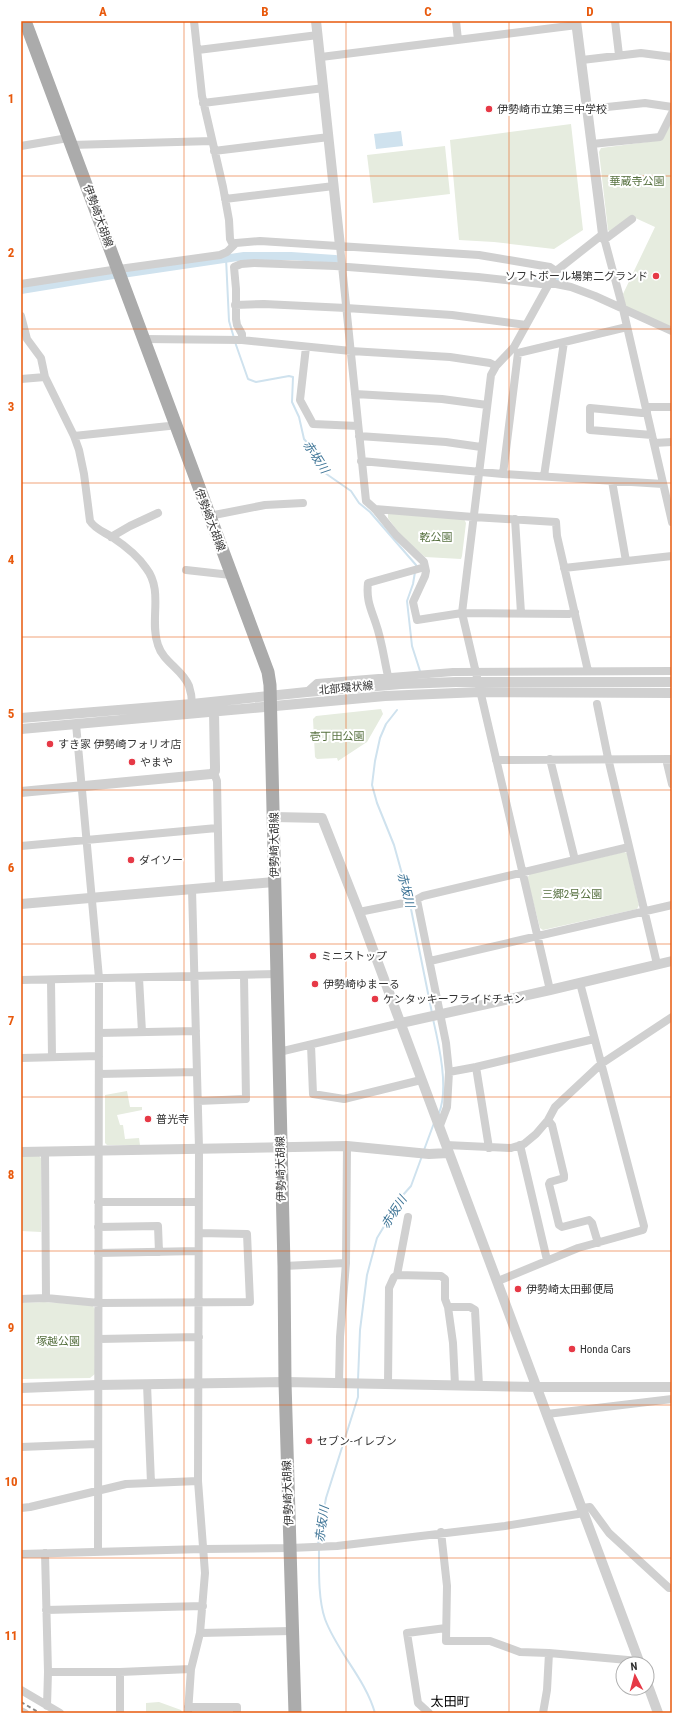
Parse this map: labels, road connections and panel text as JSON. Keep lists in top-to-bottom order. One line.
{"streets":{"main road":["伊勢崎大胡線"],"street":["北部環状線"]},"crossings":[["伊勢崎大胡線","北部環状線"]],"districts":["太田町"],"water":["赤坂川"],"parks":["華蔵寺公園","乾公園","壱丁田公園","三郷2号公園","塚越公園"],"places":["伊勢崎市立第三中学校","ソフトボール場第二グランド","すき家 伊勢崎フォリオ店","やまや","ダイソー","ミニストップ","伊勢崎ゆまーる","ケンタッキーフライドチキン","普光寺","伊勢崎太田郵便局","Honda Cars","セブン-イレブン"],"north":"top","grid":{"columns":["A","B","C","D"],"rows":["1","2","3","4","5","6","7","8","9","10","11"]}}
